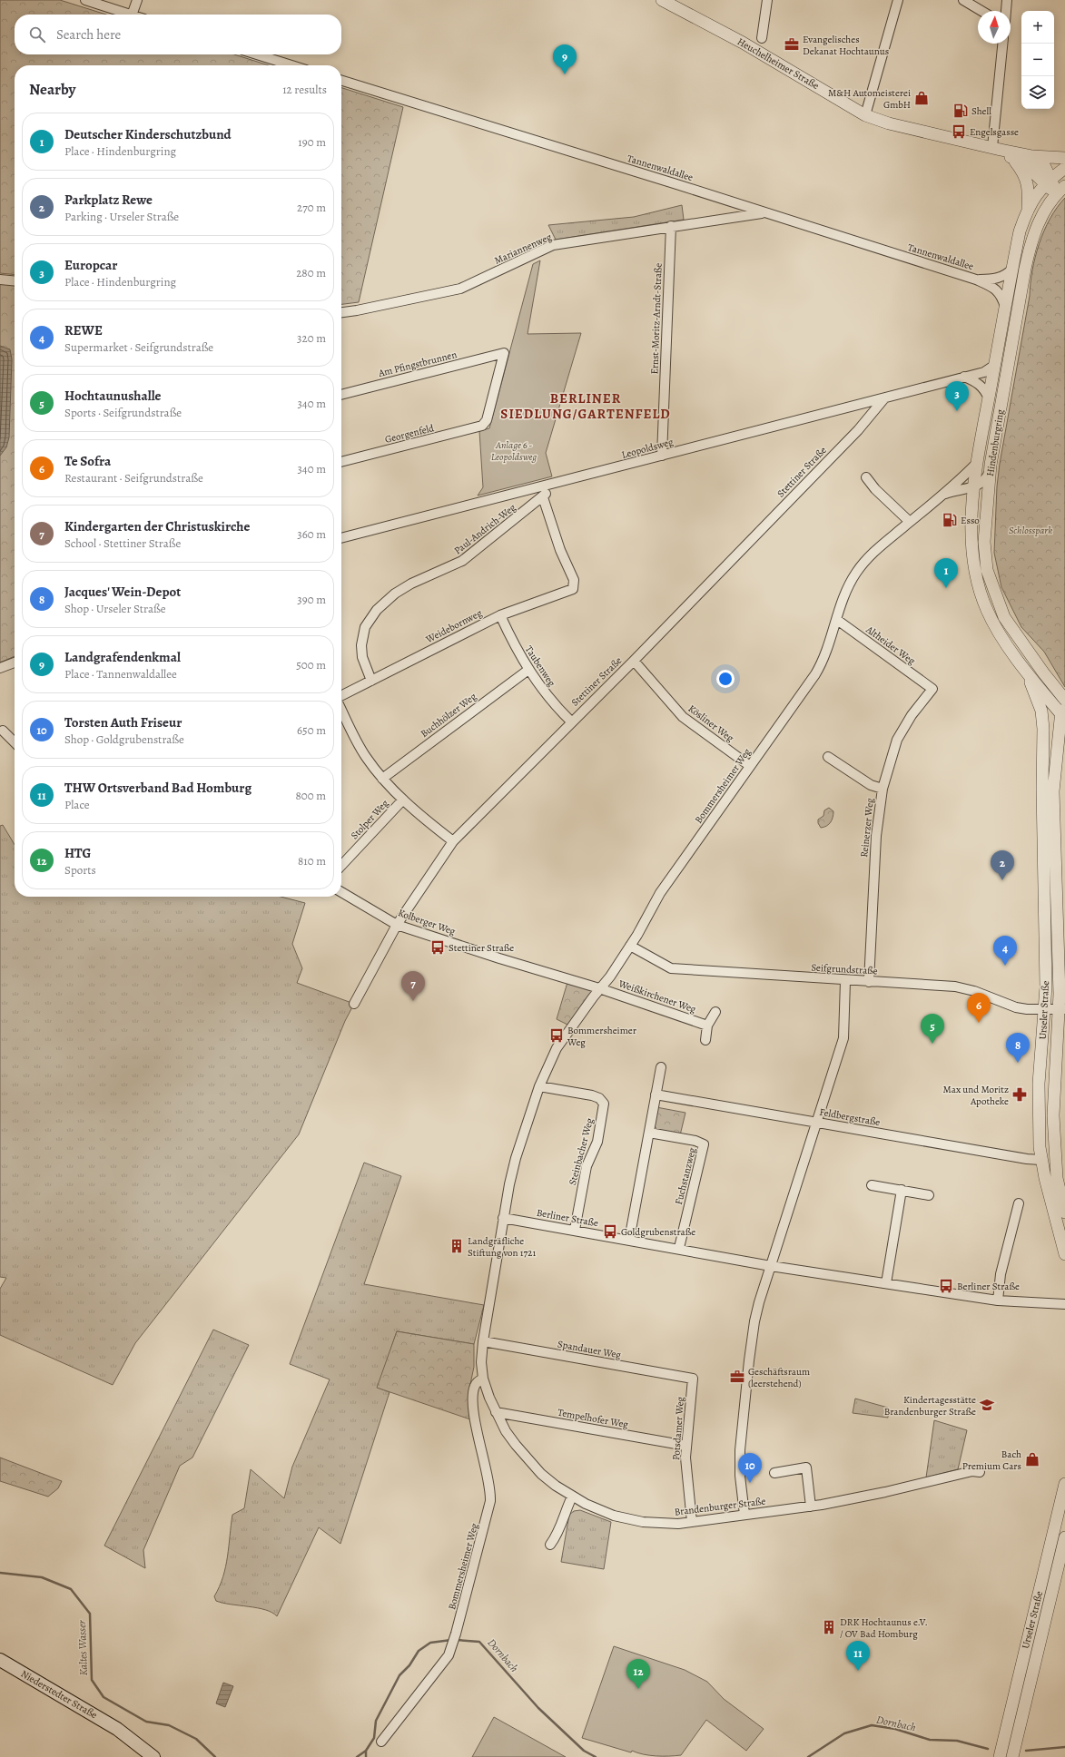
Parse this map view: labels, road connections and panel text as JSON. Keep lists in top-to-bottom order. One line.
{"streets":{"main road":["Niederstedter Straße"],"street":["Heuchelheimer Straße","Tannenwaldallee","Mariannenweg","Ernst-Moritz-Arndt-Straße","Am Pfingstbrunnen","Georgenfeld","Hindenburgring","Leopoldsweg","Stettiner Straße","Paul-Andrich-Weg","Weidebornweg","Altheider Weg","Taubenweg","Buchhölzer Weg","Kösliner Weg","Bommersheimer Weg","Stolper Weg","Reinerzer Weg","Kolberger Weg","Seifgrundstraße","Weißkirchener Weg","Urseler Straße","Feldbergstraße","Steinbacher Weg","Fuchstanzweg","Berliner Straße","Spandauer Weg","Tempelhofer Weg","Potsdamer Weg","Brandenburger Straße"]},"crossings":[["Heuchelheimer Straße","Hindenburgring"],["Tannenwaldallee","Mariannenweg"],["Tannenwaldallee","Hindenburgring"],["Mariannenweg","Ernst-Moritz-Arndt-Straße"],["Ernst-Moritz-Arndt-Straße","Leopoldsweg"],["Am Pfingstbrunnen","Georgenfeld"],["Hindenburgring","Leopoldsweg"],["Hindenburgring","Bommersheimer Weg"],["Hindenburgring","Urseler Straße"],["Leopoldsweg","Stettiner Straße"],["Leopoldsweg","Paul-Andrich-Weg"],["Stettiner Straße","Taubenweg"],["Stettiner Straße","Kösliner Weg"],["Stettiner Straße","Kolberger Weg"],["Paul-Andrich-Weg","Weidebornweg"],["Weidebornweg","Taubenweg"],["Altheider Weg","Bommersheimer Weg"],["Altheider Weg","Reinerzer Weg"],["Taubenweg","Buchhölzer Weg"],["Kösliner Weg","Bommersheimer Weg"],["Bommersheimer Weg","Kolberger Weg"],["Bommersheimer Weg","Seifgrundstraße"],["Bommersheimer Weg","Weißkirchener Weg"],["Bommersheimer Weg","Steinbacher Weg"],["Bommersheimer Weg","Berliner Straße"],["Bommersheimer Weg","Spandauer Weg"],["Bommersheimer Weg","Brandenburger Straße"],["Reinerzer Weg","Seifgrundstraße"],["Kolberger Weg","Weißkirchener Weg"],["Seifgrundstraße","Urseler Straße"],["Urseler Straße","Feldbergstraße"],["Steinbacher Weg","Berliner Straße"],["Fuchstanzweg","Berliner Straße"],["Spandauer Weg","Potsdamer Weg"],["Spandauer Weg","Brandenburger Straße"],["Tempelhofer Weg","Potsdamer Weg"],["Tempelhofer Weg","Brandenburger Straße"],["Potsdamer Weg","Brandenburger Straße"]],"districts":["BERLINER SIEDLUNG/GARTENFELD"],"water":["Kaltes Wasser","Dornbach"],"parks":["Anlage 6 - Leopoldsweg","Schlosspark"],"places":{"office":["Evangelisches Dekanat Hochtaunus","Geschäftsraum (leerstehend)"],"shop":["M&H Automeisterei GmbH","Bach Premium Cars"],"fuel station":["Shell","Esso"],"bus stop":["Engelsgasse","Stettiner Straße","Bommersheimer Weg","Goldgrubenstraße","Berliner Straße"],"pharmacy":["Max und Moritz Apotheke"],"building":["Landgräfliche Stiftung von 1721","DRK Hochtaunus e.V. / OV Bad Homburg"],"school or university":["Kindertagesstätte Brandenburger Straße"]},"north":"top","page":{"map_buttons":["+","−"],"search":"Search here","pins":["9","3","1","2","4","7","6","5","8","10","11","12"],"heading":["Nearby","12 results"],"list":[{"mark":"1","name":"Deutscher Kinderschutzbund","note":"Place · Hindenburgring","value":"190 m"},{"mark":"2","name":"Parkplatz Rewe","note":"Parking · Urseler Straße","value":"270 m"},{"mark":"3","name":"Europcar","note":"Place · Hindenburgring","value":"280 m"},{"mark":"4","name":"REWE","note":"Supermarket · Seifgrundstraße","value":"320 m"},{"mark":"5","name":"Hochtaunushalle","note":"Sports · Seifgrundstraße","value":"340 m"},{"mark":"6","name":"Te Sofra","note":"Restaurant · Seifgrundstraße","value":"340 m"},{"mark":"7","name":"Kindergarten der Christuskirche","note":"School · Stettiner Straße","value":"360 m"},{"mark":"8","name":"Jacques' Wein-Depot","note":"Shop · Urseler Straße","value":"390 m"},{"mark":"9","name":"Landgrafendenkmal","note":"Place · Tannenwaldallee","value":"500 m"},{"mark":"10","name":"Torsten Auth Friseur","note":"Shop · Goldgrubenstraße","value":"650 m"},{"mark":"11","name":"THW Ortsverband Bad Homburg","note":"Place","value":"800 m"},{"mark":"12","name":"HTG","note":"Sports","value":"810 m"}]}}
